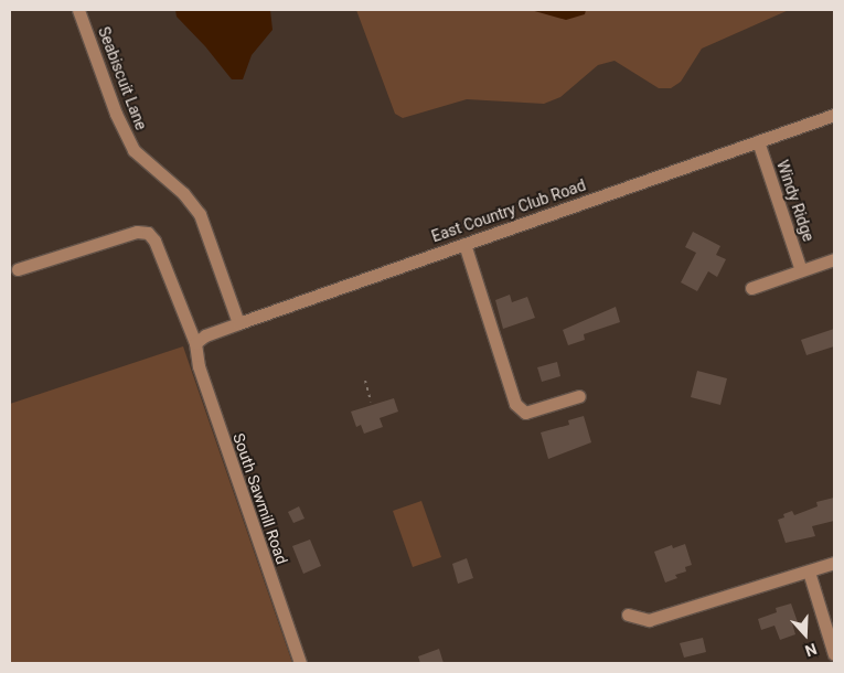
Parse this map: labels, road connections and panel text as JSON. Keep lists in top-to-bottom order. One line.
{"streets":{"street":["Seabiscuit Lane","Windy Ridge","East Country Club Road","South Sawmill Road"]},"crossings":[["Seabiscuit Lane","East Country Club Road"],["Windy Ridge","East Country Club Road"],["East Country Club Road","South Sawmill Road"]],"north":"bottom"}
